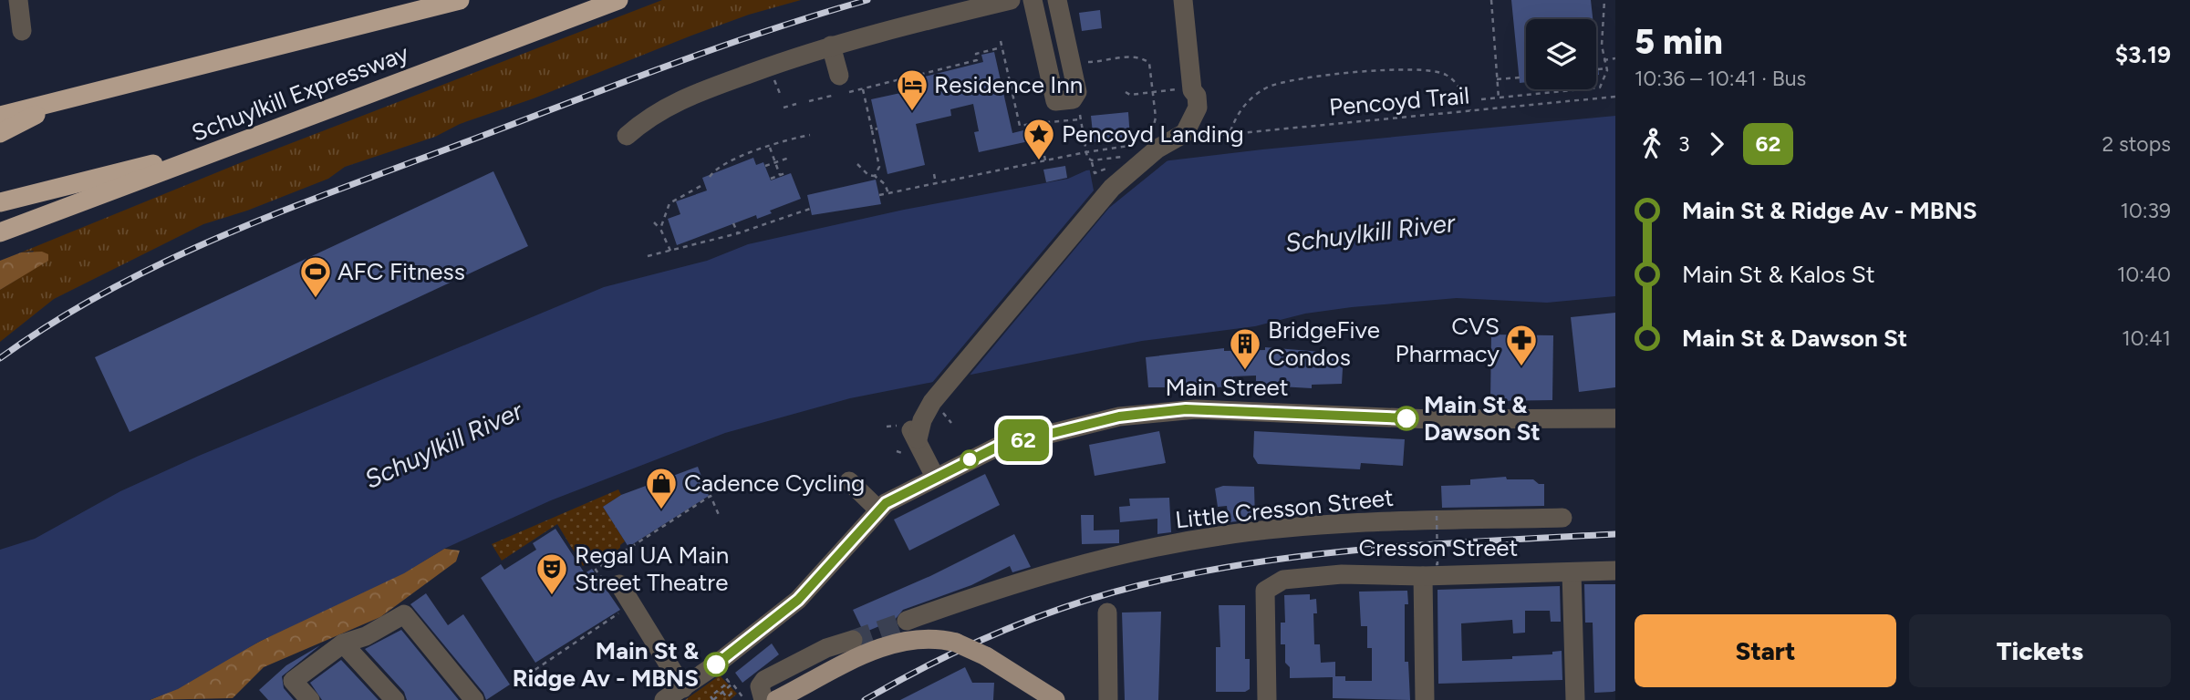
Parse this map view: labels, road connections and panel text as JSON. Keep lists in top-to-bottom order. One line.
{"streets":{"highway":["Schuylkill Expressway"],"street":["Main Street","Little Cresson Street","Cresson Street"],"path":["Pencoyd Trail"]},"water":["Schuylkill River"],"places":{"hotel":["Residence Inn"],"place":["Pencoyd Landing"],"sports":["AFC Fitness"],"pharmacy":["CVS Pharmacy"],"building":["BridgeFive Condos"],"other":["Main St & Dawson St","Main St & Ridge Av - MBNS"],"shop":["Cadence Cycling"],"theatre":["Regal UA Main Street Theatre"]},"lines":["bus line 62"],"page":{"on_map":"62","heading":["5 min","10:36 – 10:41 · Bus","$3.19"],"legs":["3","62","2 stops"],"list":[{"name":"Main St & Ridge Av - MBNS","value":"10:39"},{"name":"Main St & Kalos St","value":"10:40"},{"name":"Main St & Dawson St","value":"10:41"}],"buttons":["Start","Tickets"]}}
